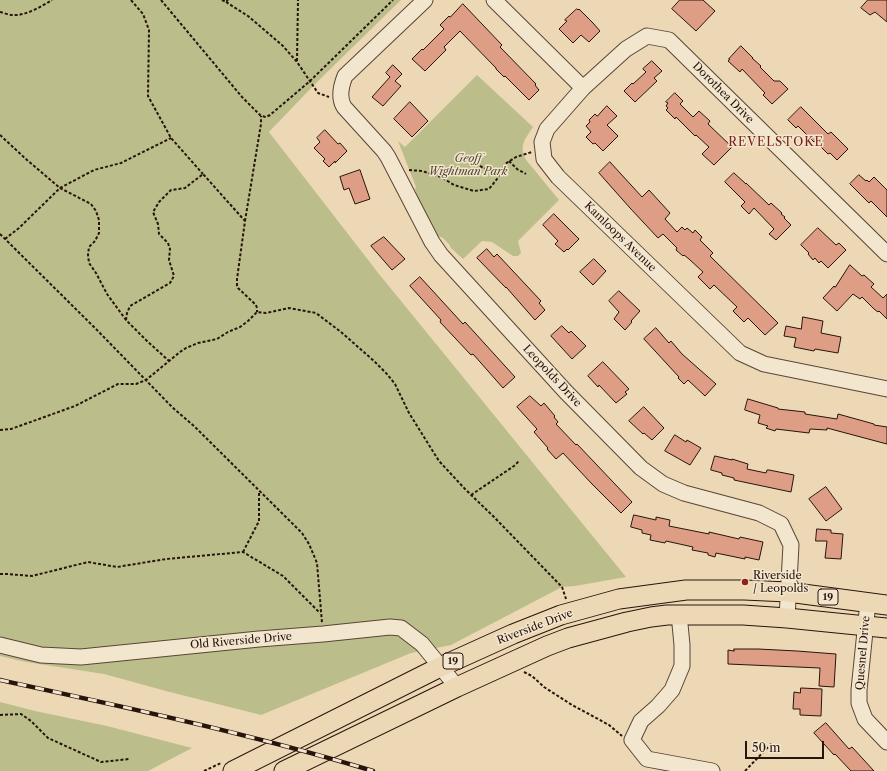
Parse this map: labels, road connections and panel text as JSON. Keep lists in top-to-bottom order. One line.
{"streets":{"main road":["19","Riverside Drive"],"street":["Dorothea Drive","Kamloops Avenue","Leopolds Drive","Old Riverside Drive","Quesnel Drive"]},"crossings":[["Leopolds Drive","Riverside Drive"],["Riverside Drive","Old Riverside Drive"],["Riverside Drive","Quesnel Drive"]],"districts":["REVELSTOKE"],"parks":["Geoff Wightman Park"],"places":["Riverside / Leopolds"],"scale_bar":"50 m"}
